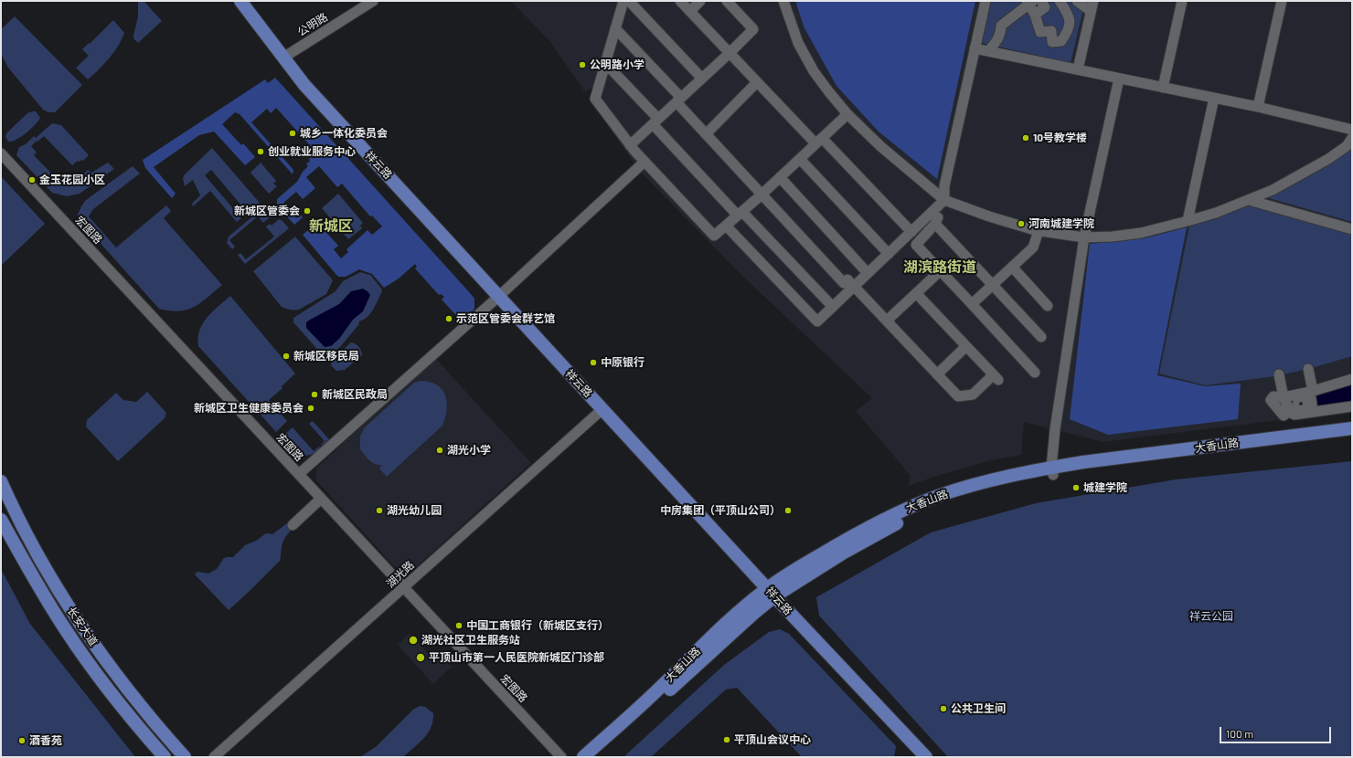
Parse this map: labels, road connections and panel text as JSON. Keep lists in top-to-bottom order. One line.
{"streets":{"main road":["祥云路","大香山路","长安大道"],"street":["公明路","宏图路","湖光路"]},"crossings":[["公明路","祥云路"],["祥云路","大香山路"],["祥云路","湖光路"],["宏图路","湖光路"]],"districts":["新城区","湖滨路街道"],"parks":["祥云公园"],"places":["公明路小学","城乡一体化委员会","10号教学楼","创业就业服务中心","金玉花园小区","新城区管委会","河南城建学院","示范区管委会群艺馆","新城区移民局","中原银行","新城区民政局","新城区卫生健康委员会","湖光小学","城建学院","湖光幼儿园","中房集团（平顶山公司）","中国工商银行（新城区支行）","湖光社区卫生服务站","平顶山市第一人民医院新城区门诊部","公共卫生间","平顶山会议中心","酒香苑"],"scale_bar":"100 m"}
